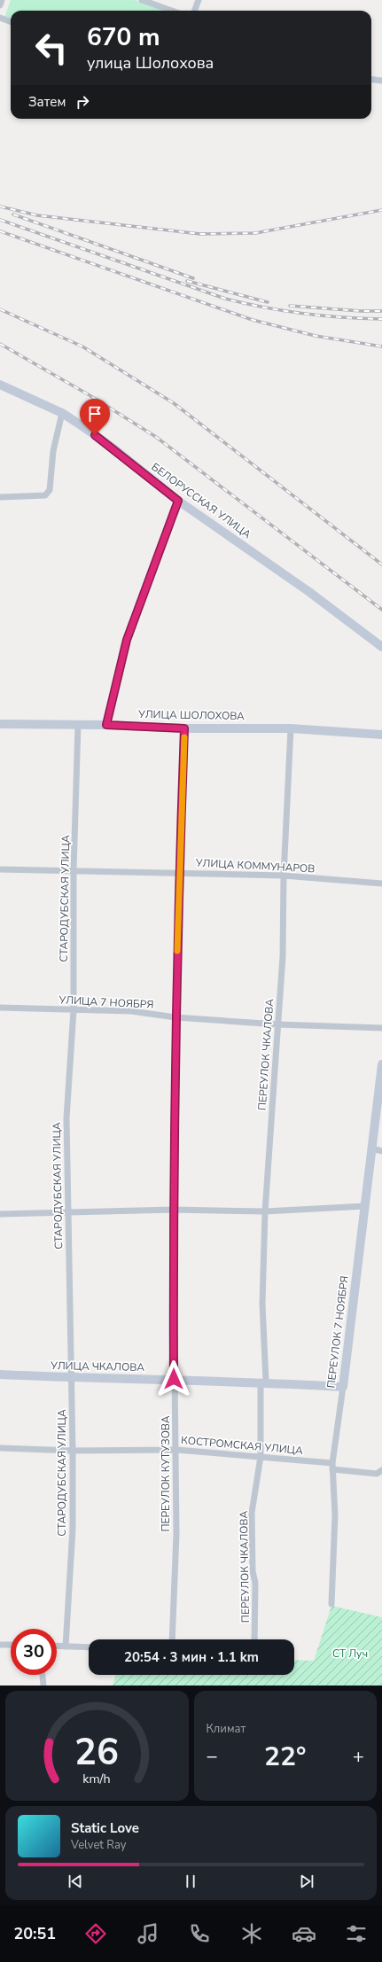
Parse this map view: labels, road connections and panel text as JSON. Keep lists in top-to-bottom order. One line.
{"streets":{"street":["БЕЛОРУССКАЯ УЛИЦА","УЛИЦА ШОЛОХОВА","УЛИЦА КОММУНАРОВ","СТАРОДУБСКАЯ УЛИЦА","УЛИЦА 7 НОЯБРЯ","ПЕРЕУЛОК ЧКАЛОВА","ПЕРЕУЛОК 7 НОЯБРЯ","УЛИЦА ЧКАЛОВА","КОСТРОМСКАЯ УЛИЦА","ПЕРЕУЛОК КУТУЗОВА"]},"crossings":[["УЛИЦА ШОЛОХОВА","СТАРОДУБСКАЯ УЛИЦА"],["УЛИЦА ШОЛОХОВА","ПЕРЕУЛОК ЧКАЛОВА"],["УЛИЦА ШОЛОХОВА","ПЕРЕУЛОК КУТУЗОВА"],["УЛИЦА КОММУНАРОВ","СТАРОДУБСКАЯ УЛИЦА"],["УЛИЦА КОММУНАРОВ","ПЕРЕУЛОК ЧКАЛОВА"],["УЛИЦА КОММУНАРОВ","ПЕРЕУЛОК КУТУЗОВА"],["СТАРОДУБСКАЯ УЛИЦА","УЛИЦА 7 НОЯБРЯ"],["СТАРОДУБСКАЯ УЛИЦА","УЛИЦА ЧКАЛОВА"],["СТАРОДУБСКАЯ УЛИЦА","КОСТРОМСКАЯ УЛИЦА"],["УЛИЦА 7 НОЯБРЯ","ПЕРЕУЛОК ЧКАЛОВА"],["УЛИЦА 7 НОЯБРЯ","ПЕРЕУЛОК КУТУЗОВА"],["ПЕРЕУЛОК ЧКАЛОВА","УЛИЦА ЧКАЛОВА"],["ПЕРЕУЛОК ЧКАЛОВА","КОСТРОМСКАЯ УЛИЦА"],["ПЕРЕУЛОК 7 НОЯБРЯ","УЛИЦА ЧКАЛОВА"],["ПЕРЕУЛОК 7 НОЯБРЯ","КОСТРОМСКАЯ УЛИЦА"],["УЛИЦА ЧКАЛОВА","ПЕРЕУЛОК КУТУЗОВА"],["КОСТРОМСКАЯ УЛИЦА","ПЕРЕУЛОК КУТУЗОВА"]],"parks":["СТ Луч"],"page":{"turn":["670 m","улица Шолохова"],"then":"Затем","limit":"30","trip":"20:54 · 3 мин · 1.1 km","tile":"Климат","heat":["−","22°","+"],"song":["Static Love","Velvet Ray"],"tabs":"20:51","gauge":["26","km/h"]}}
